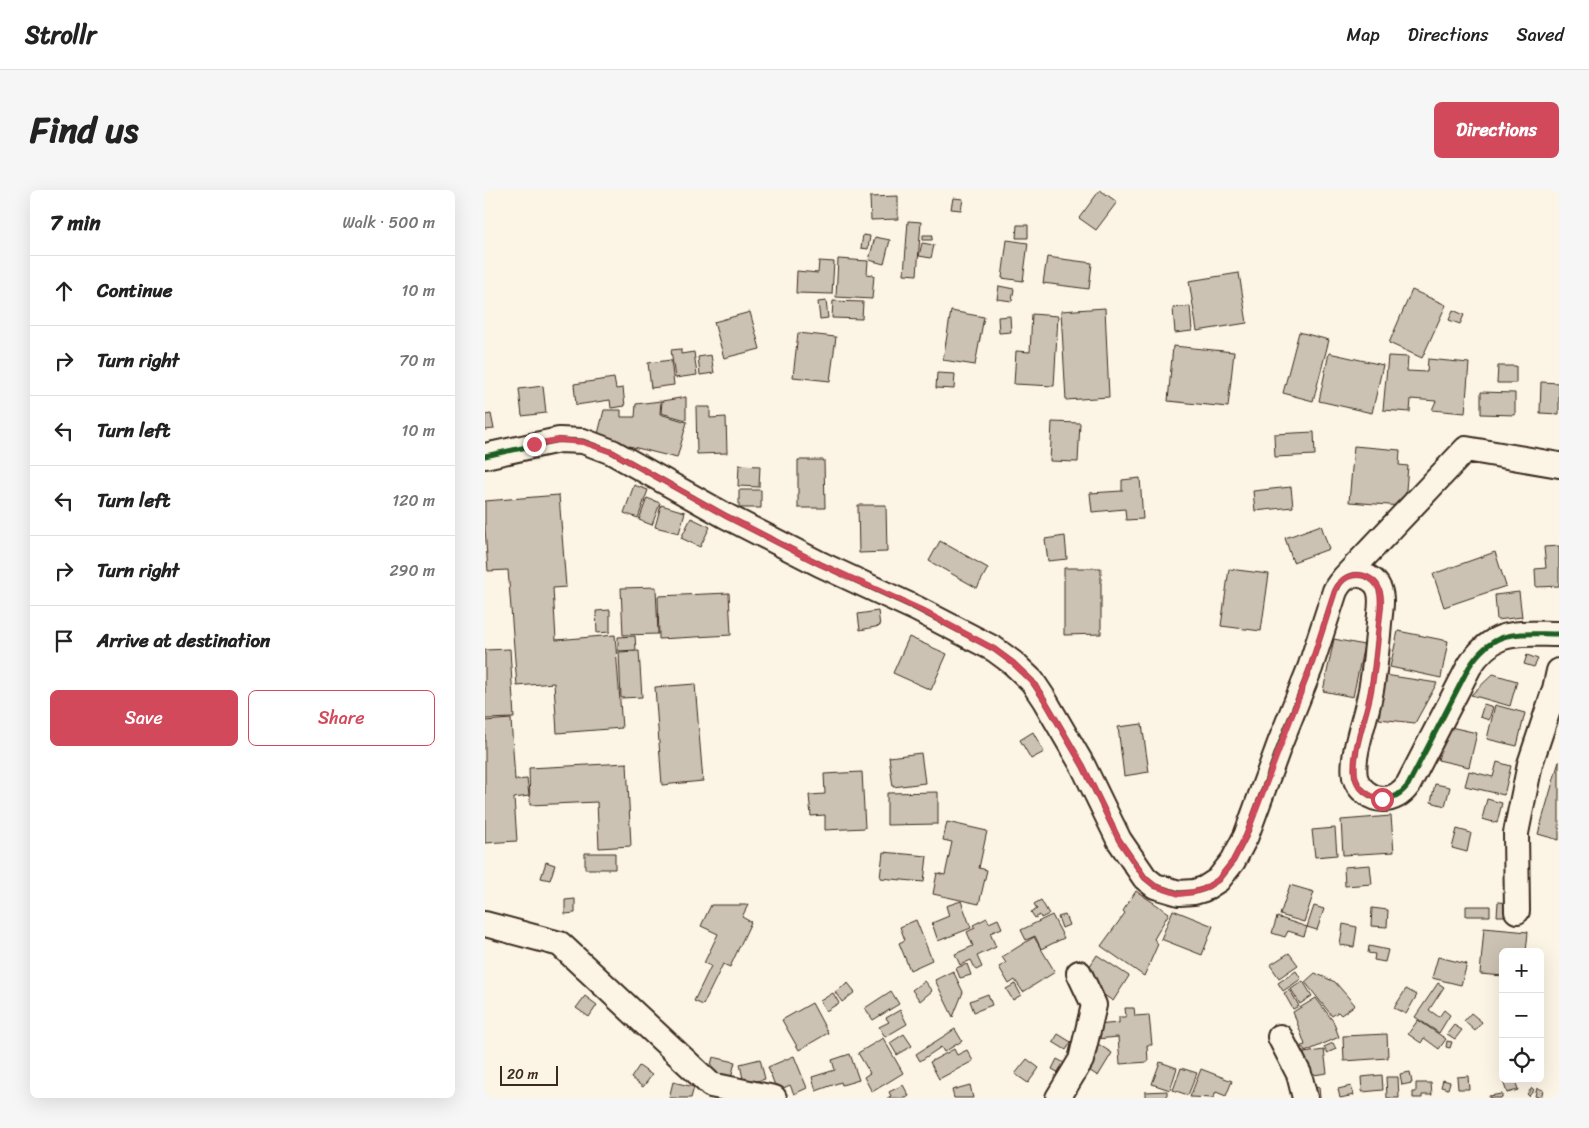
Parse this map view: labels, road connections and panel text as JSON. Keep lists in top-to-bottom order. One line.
{"scale_bar":"20 m","page":{"header":"Strollr","nav":["Map","Directions","Saved"],"title":"Find us","buttons":["Directions",["Save","Share"]],"heading":["7 min","Walk · 500 m"],"list":[["Continue","10 m"],["Turn right","70 m"],["Turn left","10 m"],["Turn left","120 m"],["Turn right","290 m"],"Arrive at destination"],"map_buttons":["+","−"],"scale":"20 m"}}
